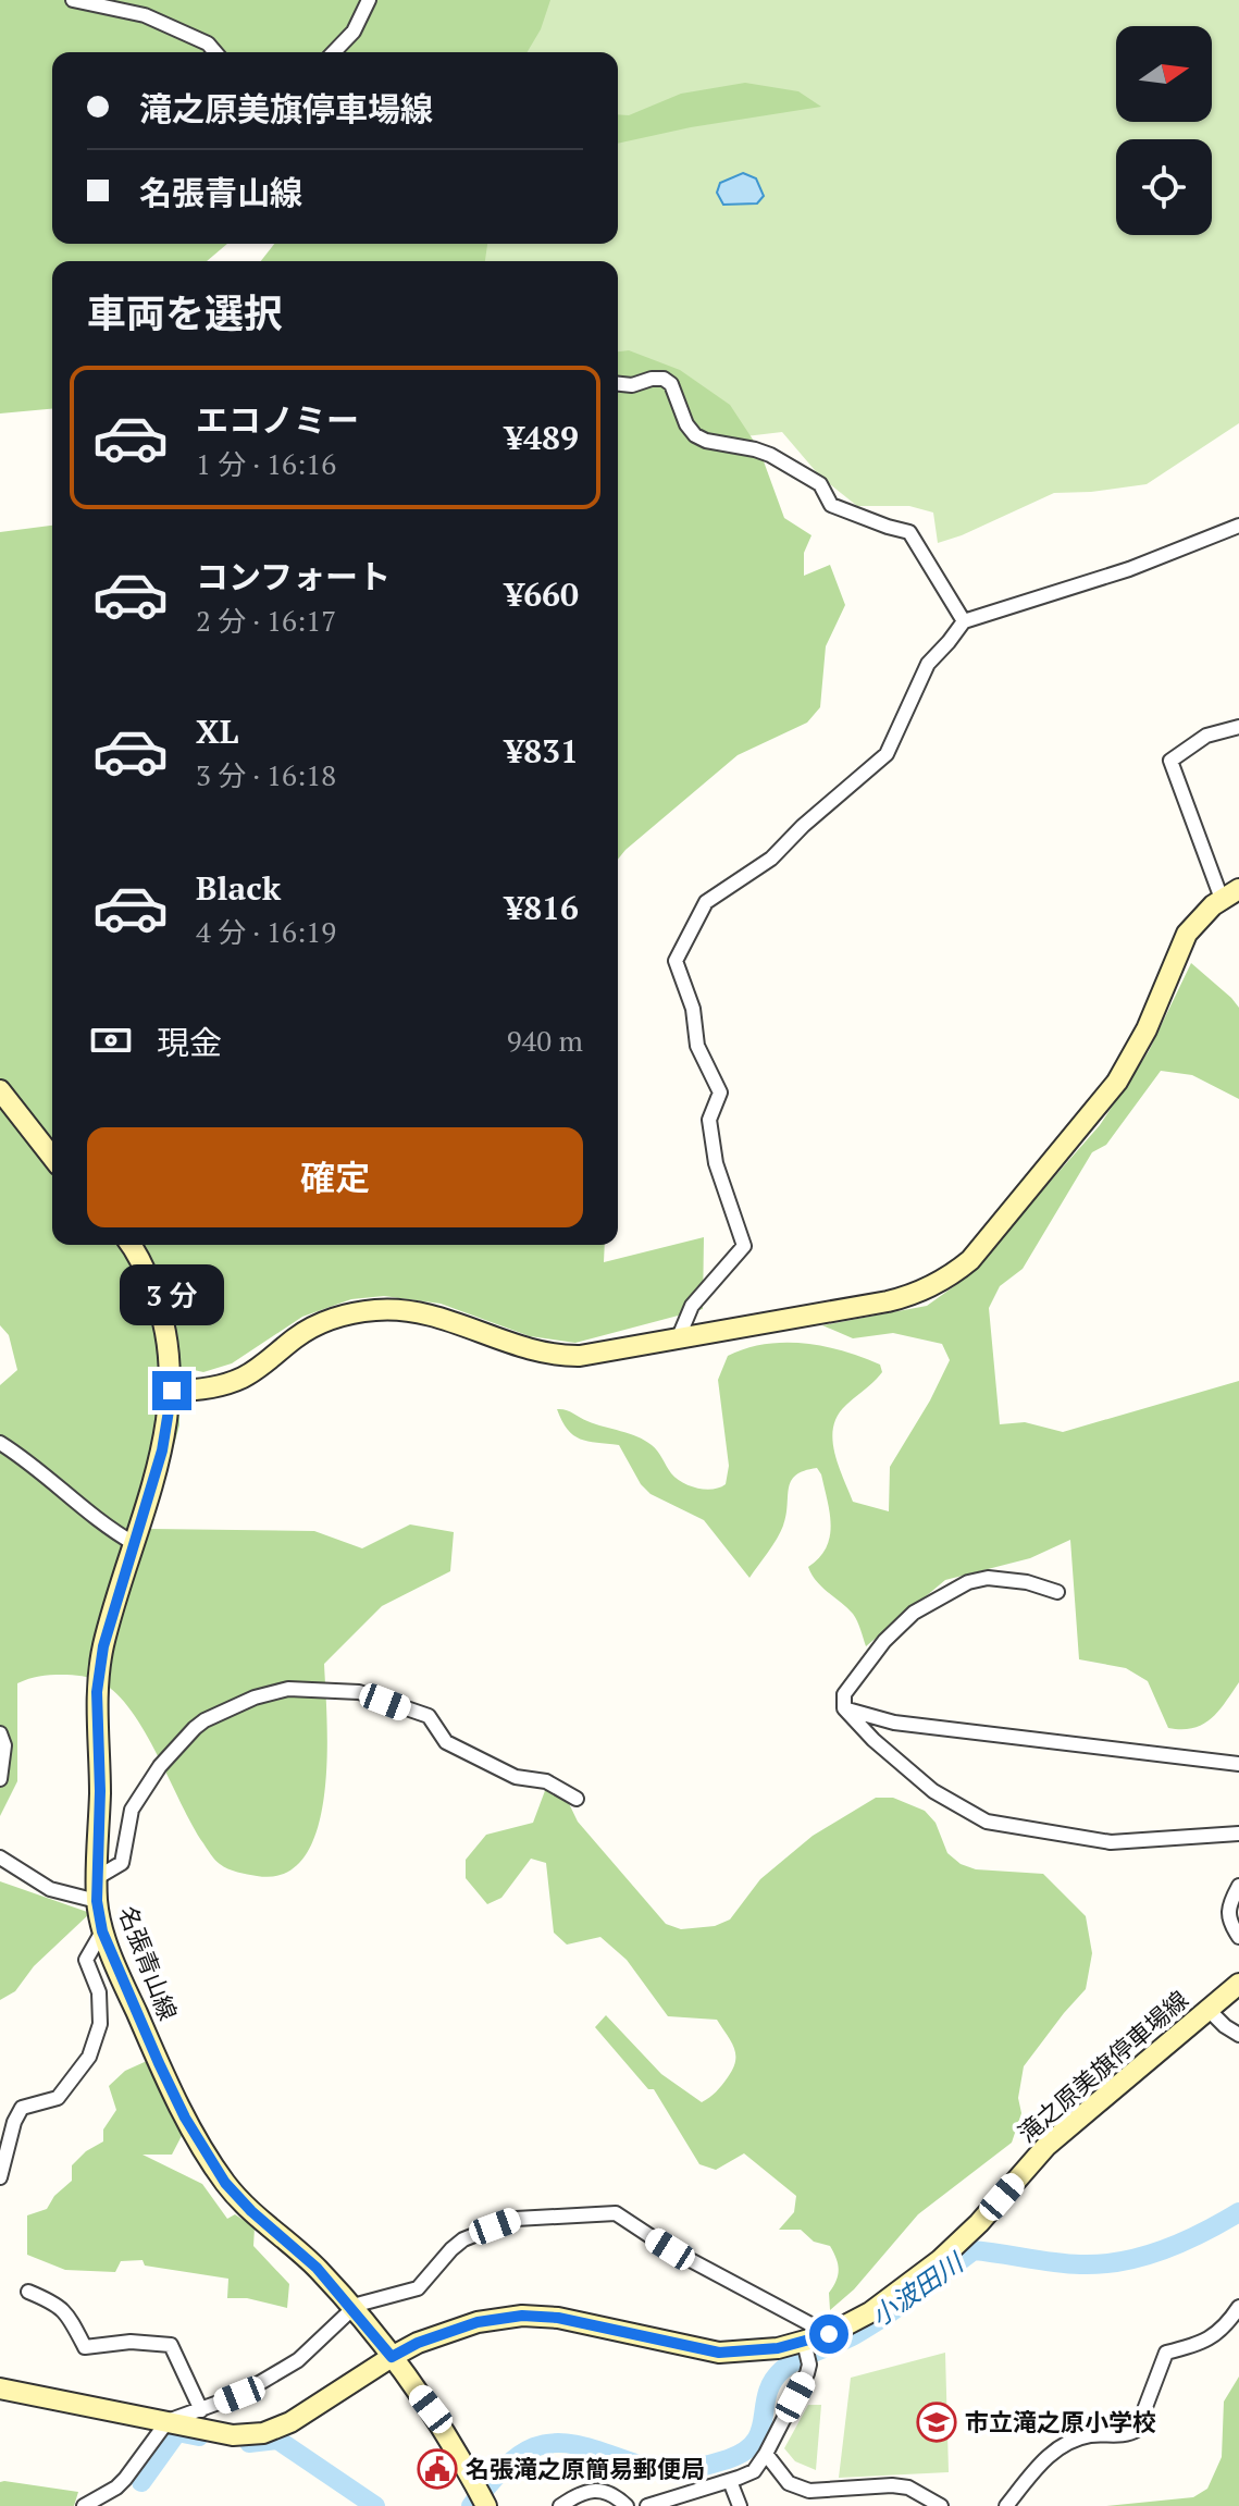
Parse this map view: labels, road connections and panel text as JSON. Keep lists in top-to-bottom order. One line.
{"streets":{"main road":["名張青山線","滝之原美旗停車場線"]},"crossings":[["名張青山線","滝之原美旗停車場線"]],"water":["小波田川"],"places":{"school or university":["市立滝之原小学校"],"public building":["名張滝之原簡易郵便局"]},"north":"right","page":{"banner":["滝之原美旗停車場線","名張青山線"],"heading":"車両を選択","list":[{"name":"エコノミー","note":"1 分 · 16:16","value":"¥489"},{"name":"コンフォート","note":"2 分 · 16:17","value":"¥660"},{"name":"XL","note":"3 分 · 16:18","value":"¥831"},{"name":"Black","note":"4 分 · 16:19","value":"¥816"}],"pay":["現金","940 m"],"buttons":"確定","bubble":"3 分"}}
